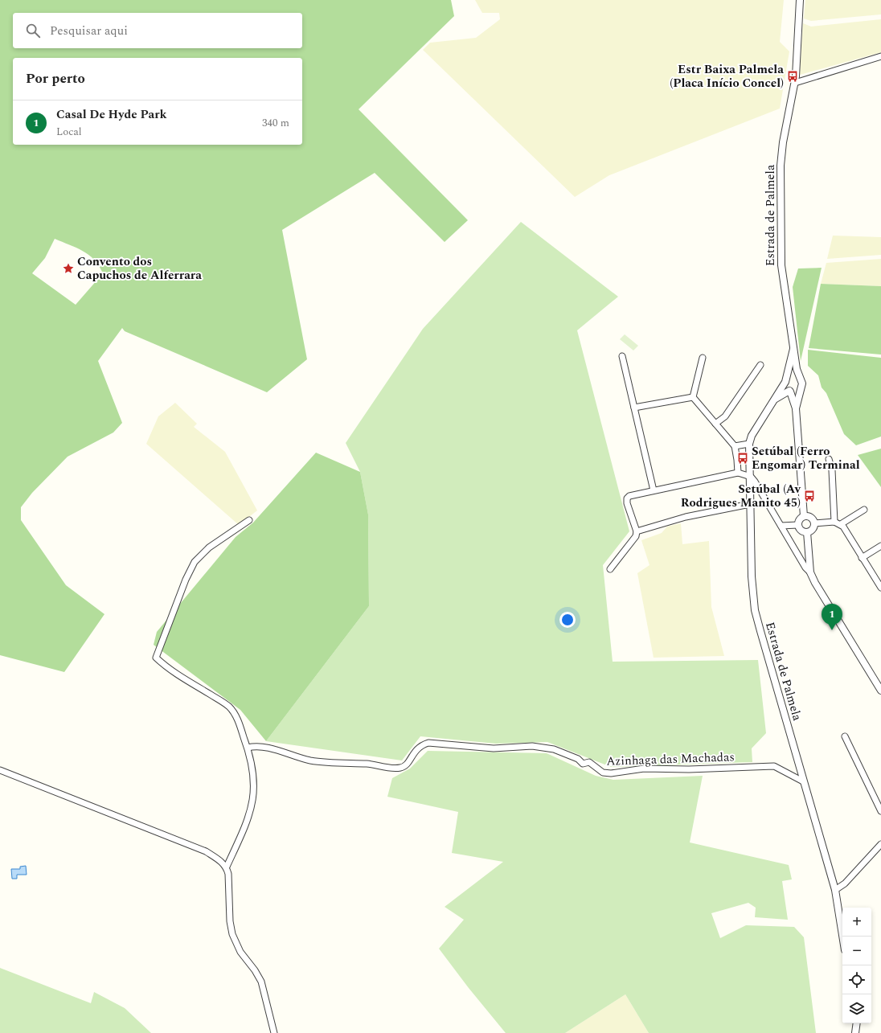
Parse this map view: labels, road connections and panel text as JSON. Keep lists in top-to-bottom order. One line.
{"streets":{"street":["Estrada de Palmela","Azinhaga das Machadas"]},"crossings":[["Estrada de Palmela","Azinhaga das Machadas"]],"places":{"bus stop":["Estr Baixa Palmela (Placa Início Concel)","Setúbal (Ferro Engomar) Terminal","Setúbal (Av Rodrigues Manito 45)"],"place":["Convento dos Capuchos de Alferrara"]},"page":{"search":"Pesquisar aqui","heading":"Por perto","list":[{"mark":"1","name":"Casal De Hyde Park","note":"Local","value":"340 m"}],"pins":"1","map_buttons":["+","−"]}}
